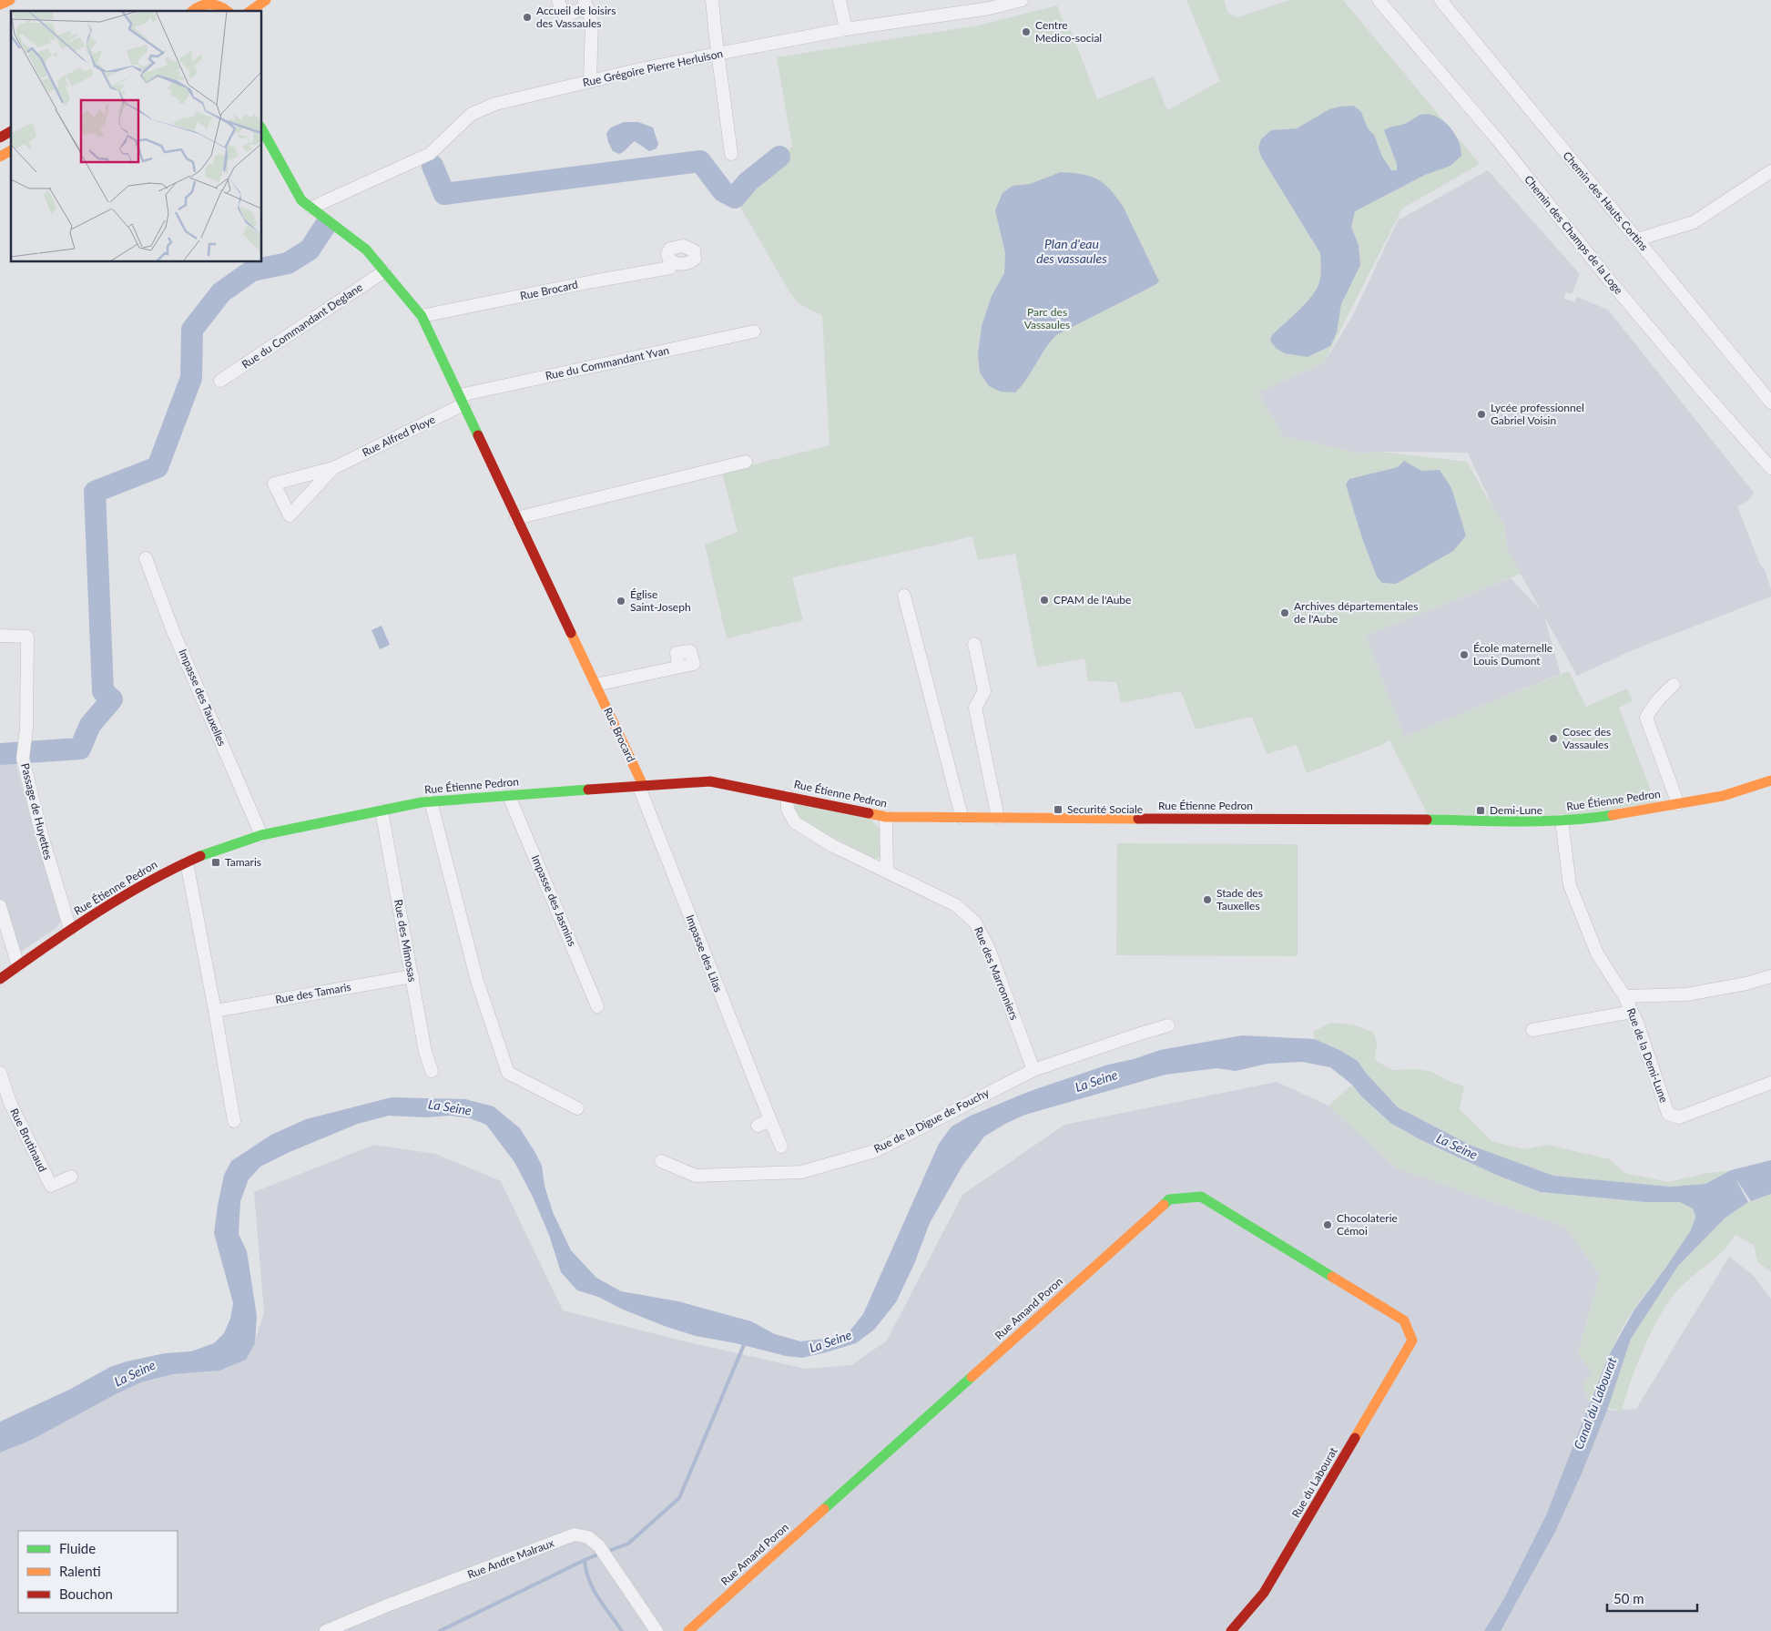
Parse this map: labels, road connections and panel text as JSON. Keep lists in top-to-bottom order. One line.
{"streets":{"street":["Rue Grégoire Pierre Herluison","Chemin des Hauts Cortins","Chemin des Champs de la Loge","Rue Brocard","Rue du Commandant Deglane","Rue du Commandant Yvan","Rue Alfred Ploye","Impasse des Tauxelles","Rue Étienne Pedron","Passage de Huyettes","Impasse des Jasmins","Rue des Mimosas","Impasse des Lilas","Rue des Marronniers","Rue des Tamaris","Rue de la Demi-Lune","Rue de la Digue de Fouchy","Rue Brutinaud","Rue Amand Poron","Rue du Labourat","Rue Andre Malraux"]},"crossings":[["Rue Grégoire Pierre Herluison","Rue Brocard"],["Rue Brocard","Rue du Commandant Deglane"],["Rue Brocard","Rue du Commandant Yvan"],["Rue Brocard","Rue Alfred Ploye"],["Rue Brocard","Rue Étienne Pedron"],["Rue Brocard","Impasse des Lilas"],["Rue du Commandant Yvan","Rue Alfred Ploye"],["Impasse des Tauxelles","Rue Étienne Pedron"],["Rue Étienne Pedron","Passage de Huyettes"],["Rue Étienne Pedron","Impasse des Jasmins"],["Rue Étienne Pedron","Rue des Mimosas"],["Rue Étienne Pedron","Impasse des Lilas"],["Rue Étienne Pedron","Rue des Marronniers"],["Rue Étienne Pedron","Rue de la Demi-Lune"],["Rue des Mimosas","Rue des Tamaris"],["Rue des Marronniers","Rue de la Digue de Fouchy"],["Rue Amand Poron","Rue du Labourat"]],"water":["Plan d'eau des vassaules","La Seine","Canal du Labourat"],"parks":["Parc des Vassaules"],"places":{"other":["Accueil de loisirs des Vassaules","Centre Medico-social","Lycée professionnel Gabriel Voisin","CPAM de l'Aube","Église Saint-Joseph","Archives départementales de l'Aube","École maternelle Louis Dumont","Cosec des Vassaules","Stade des Tauxelles","Chocolaterie Cémoi"],"transit":["Securité Sociale","Demi-Lune","Tamaris"]},"legend":["Fluide","Ralenti","Bouchon"],"scale_bar":"50 m"}
